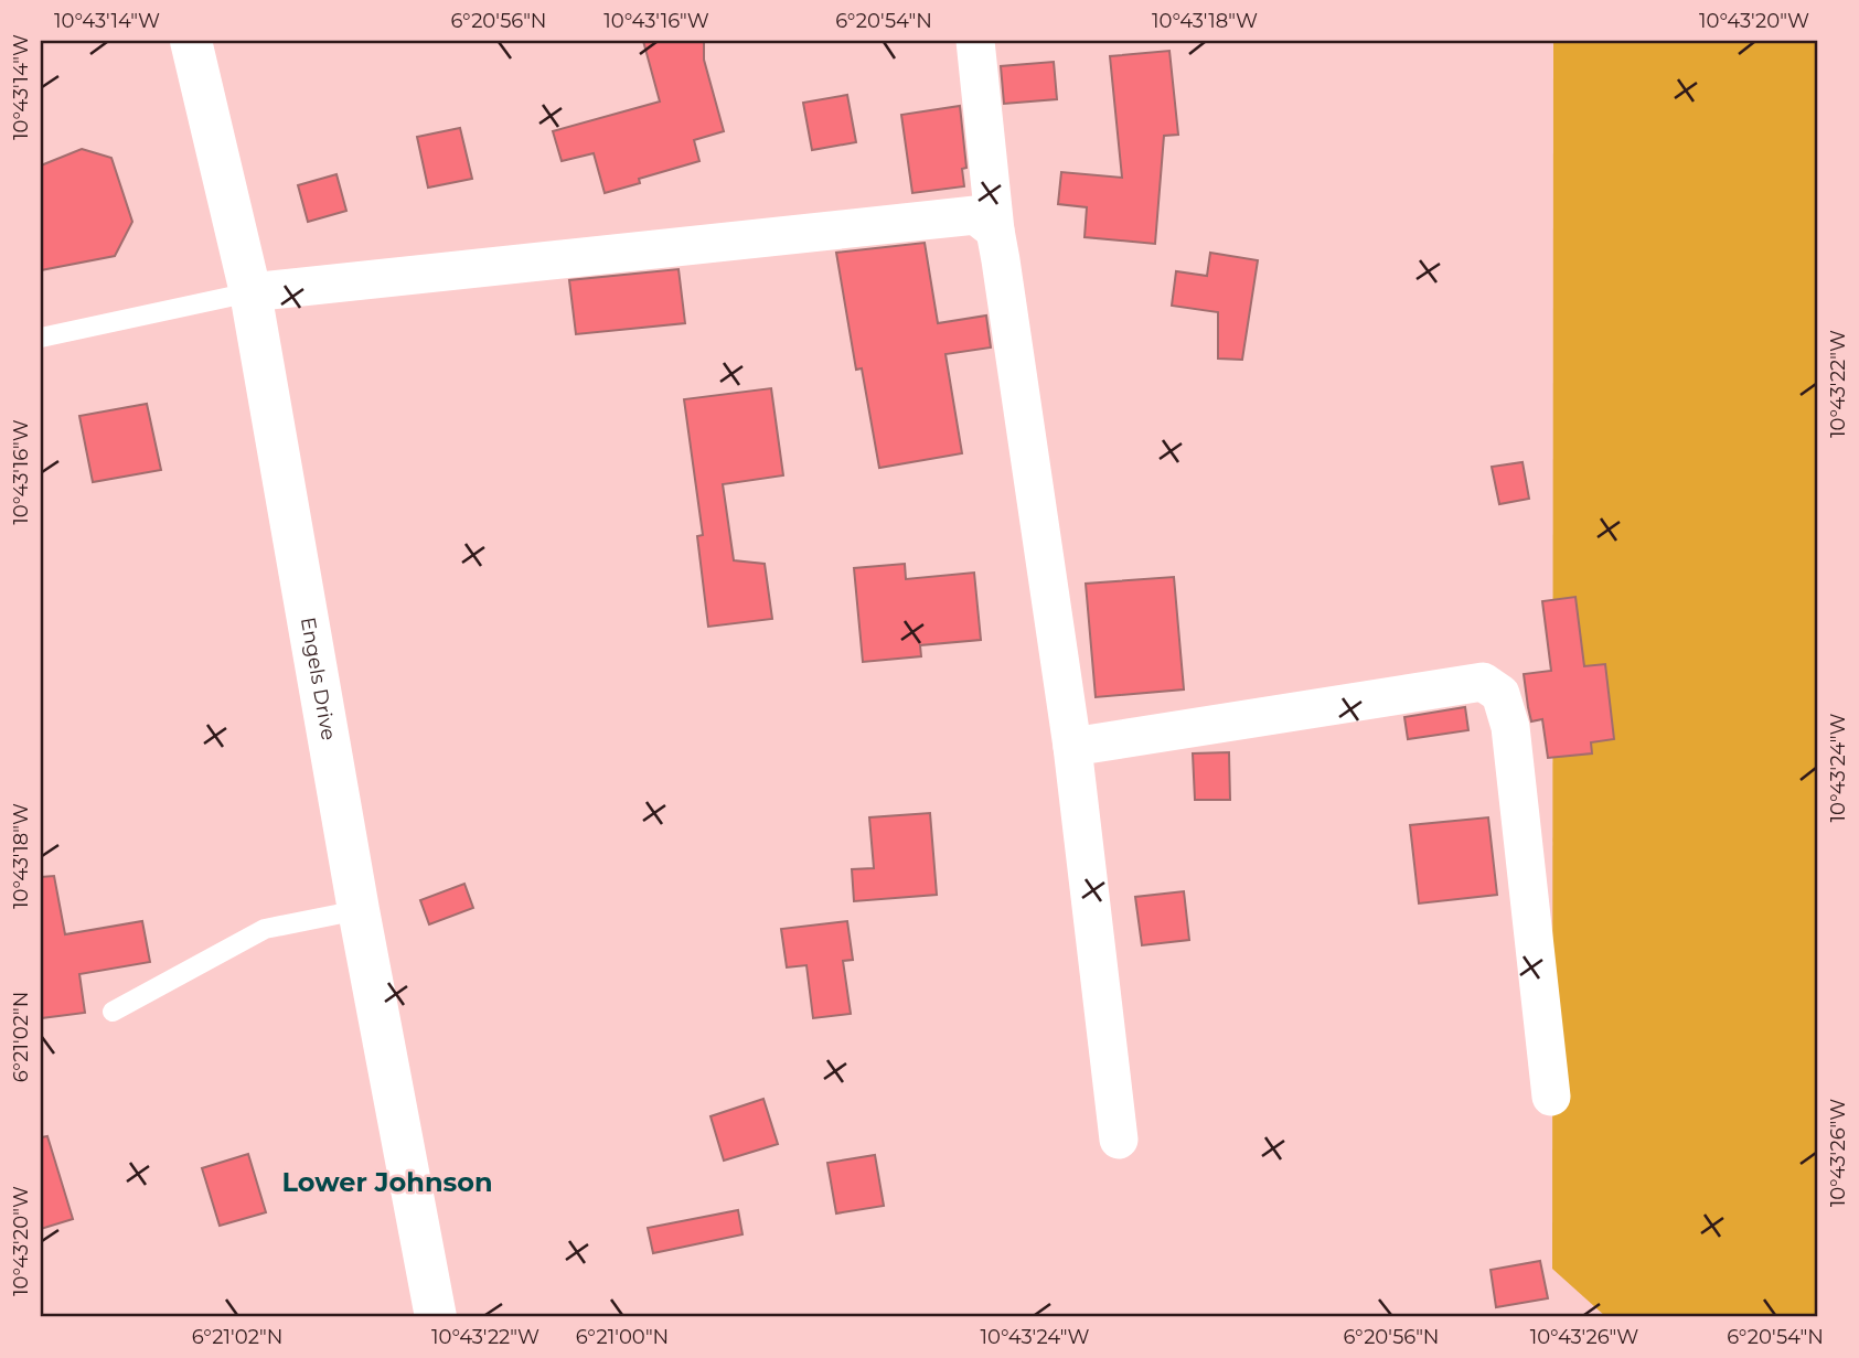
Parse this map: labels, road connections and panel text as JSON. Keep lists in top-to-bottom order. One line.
{"streets":{"street":["Engels Drive"]},"districts":["Lower Johnson"],"coordinates":["10°43'14\"W","6°20'56\"N","10°43'16\"W","6°20'54\"N","10°43'18\"W","10°43'20\"W","10°43'22\"W","10°43'24\"W","6°21'02\"N","10°43'26\"W","6°21'00\"N"]}
